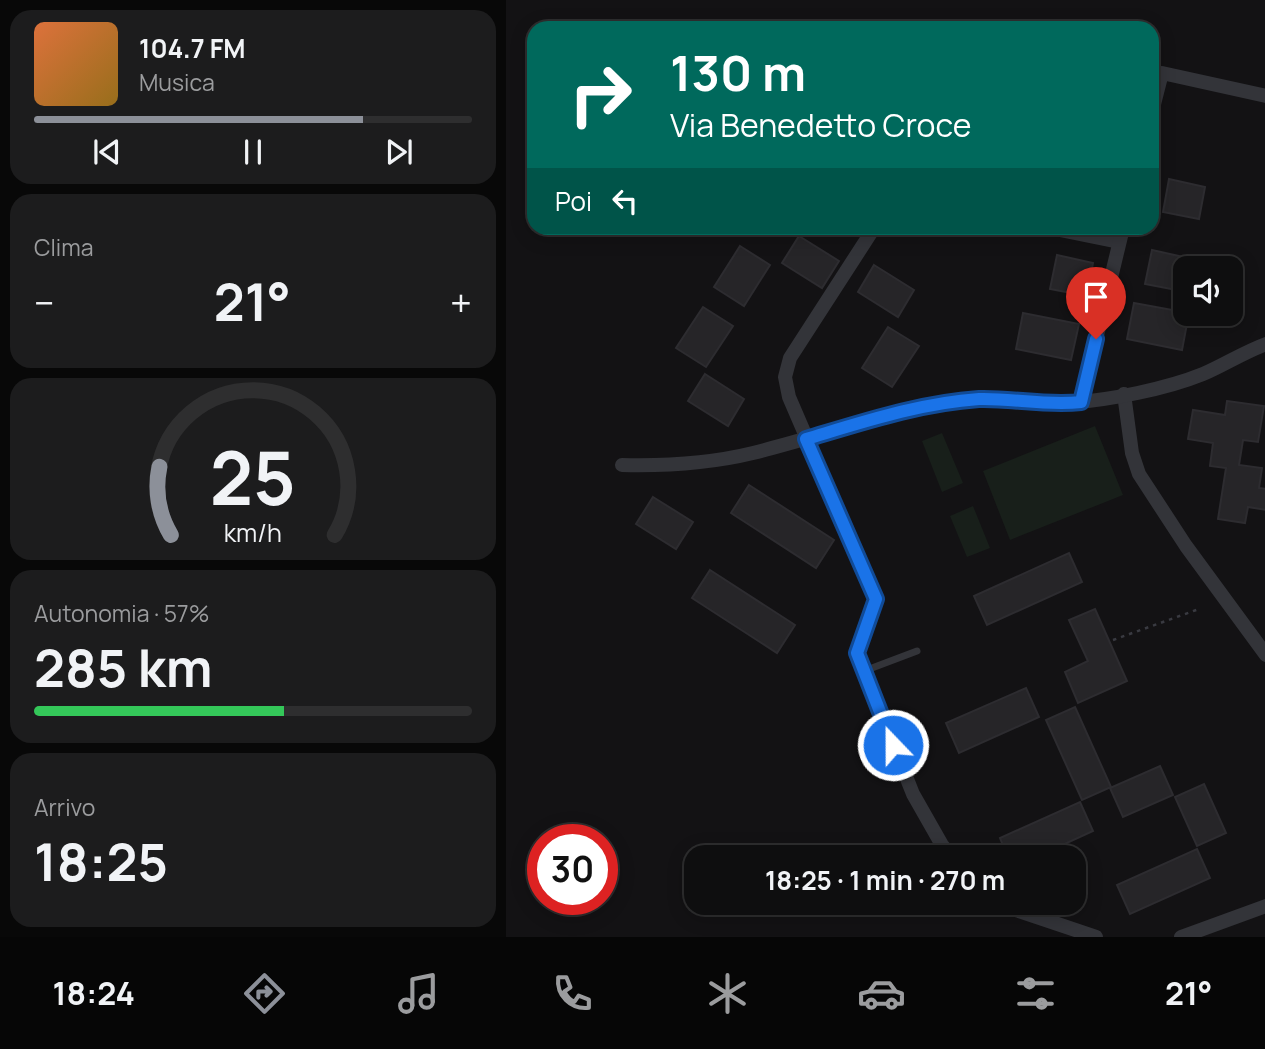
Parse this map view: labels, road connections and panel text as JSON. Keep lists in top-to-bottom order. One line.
{"page":{"turn":["130 m","Via Benedetto Croce"],"song":["104.7 FM","Musica"],"then":"Poi","tile":["Clima",["Autonomia · 57%","285 km"],["Arrivo","18:25"]],"heat":["−","21°","+"],"limit":"30","trip":"18:25 · 1 min · 270 m","tabs":["18:24","21°"],"gauge":["25","km/h"]}}
